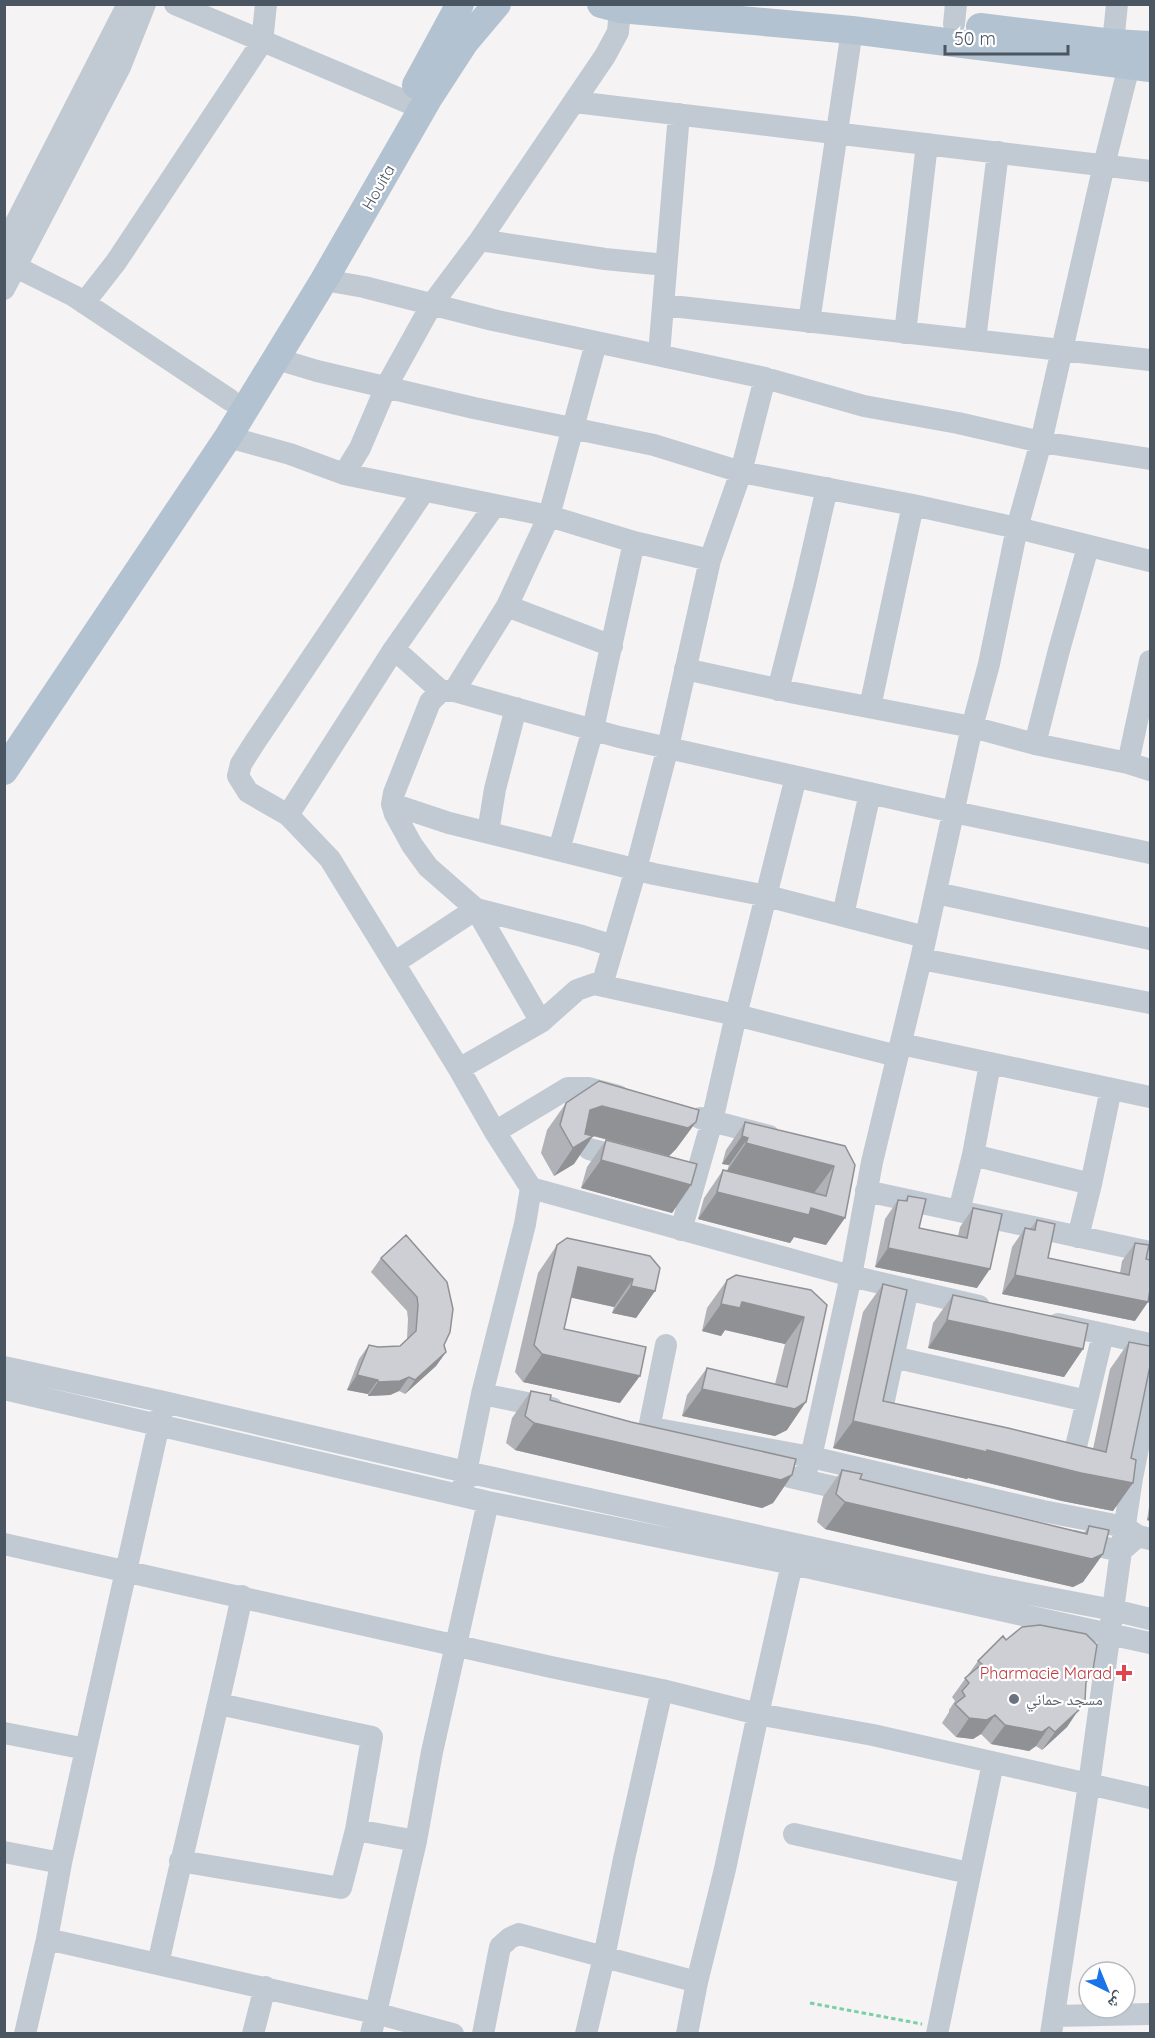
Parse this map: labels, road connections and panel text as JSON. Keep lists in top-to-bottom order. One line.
{"streets":{"main road":["Houita"]},"places":{"health":["Pharmacie Marad"],"other":["مسجد حماني"]},"scale_bar":"50 m","north":"bottom right"}
